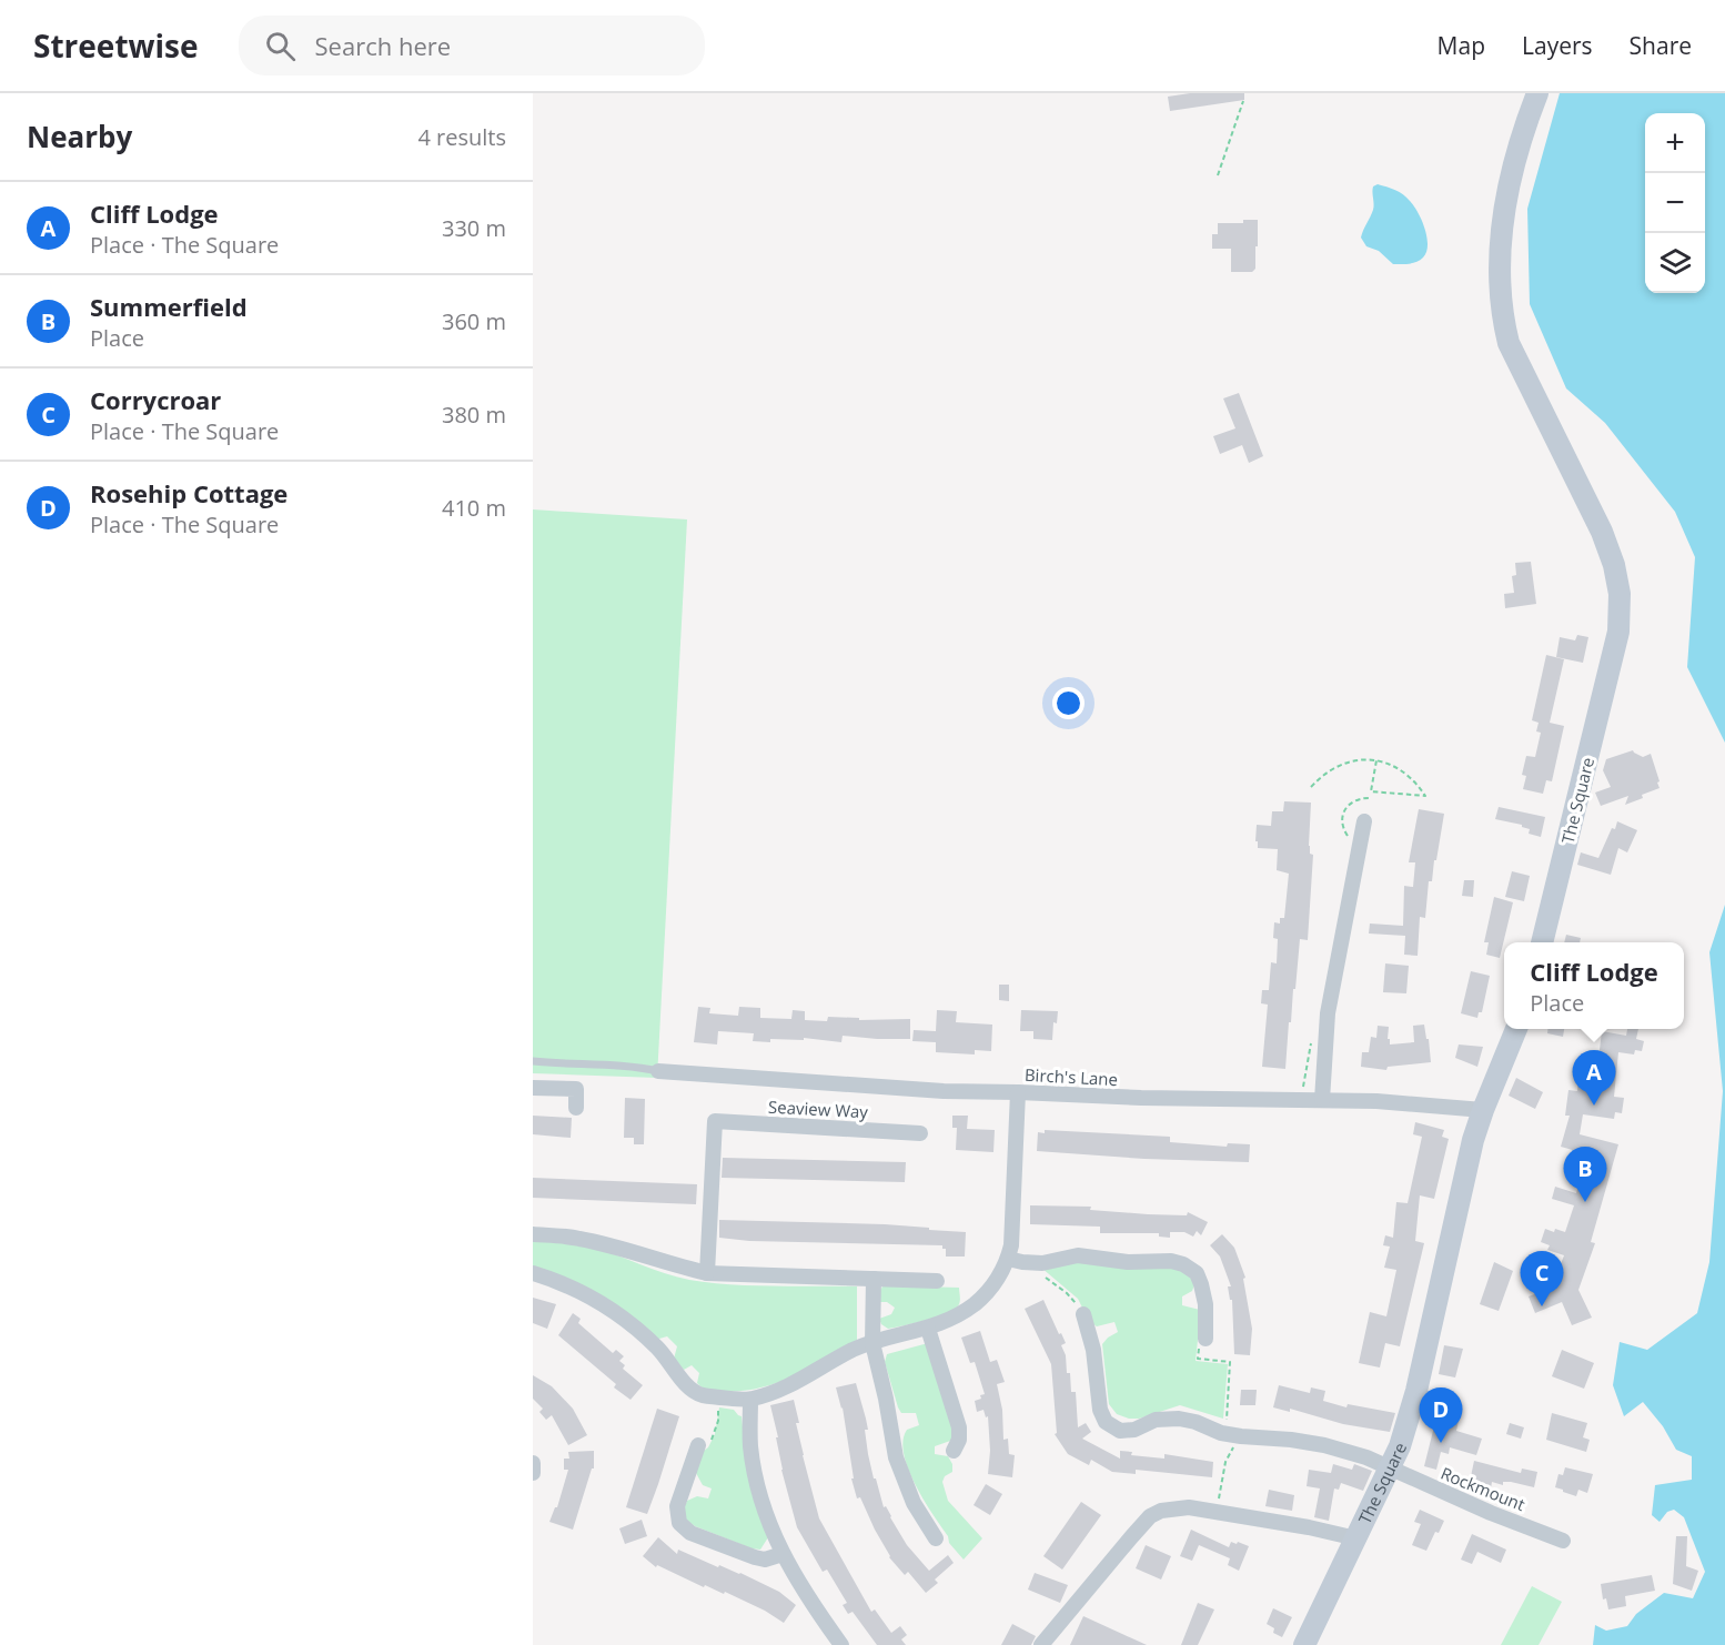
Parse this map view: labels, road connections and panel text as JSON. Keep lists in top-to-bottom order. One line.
{"streets":{"main road":["The Square"],"street":["Birch's Lane","Seaview Way","Rockmount"]},"crossings":[["The Square","Birch's Lane"],["The Square","Rockmount"]],"page":{"header":"Streetwise","search":"Search here","nav":["Map","Layers","Share"],"heading":["Nearby","4 results"],"map_buttons":["+","−"],"list":[{"mark":"A","name":"Cliff Lodge","note":"Place · The Square","value":"330 m"},{"mark":"B","name":"Summerfield","note":"Place","value":"360 m"},{"mark":"C","name":"Corrycroar","note":"Place · The Square","value":"380 m"},{"mark":"D","name":"Rosehip Cottage","note":"Place · The Square","value":"410 m"}],"popup":["Cliff Lodge","Place"],"pins":["A","B","C","D"]}}
